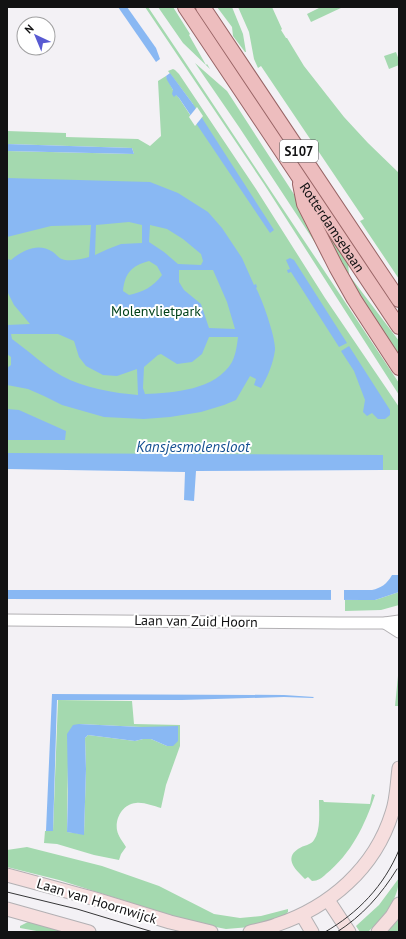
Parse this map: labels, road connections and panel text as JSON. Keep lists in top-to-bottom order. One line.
{"streets":{"main road":["S107","Rotterdamsebaan","Laan van Hoornwijck"],"street":["Laan van Zuid Hoorn"]},"crossings":[["S107","Rotterdamsebaan"]],"water":["Kansjesmolensloot"],"parks":["Molenvlietpark"],"north":"top left"}
